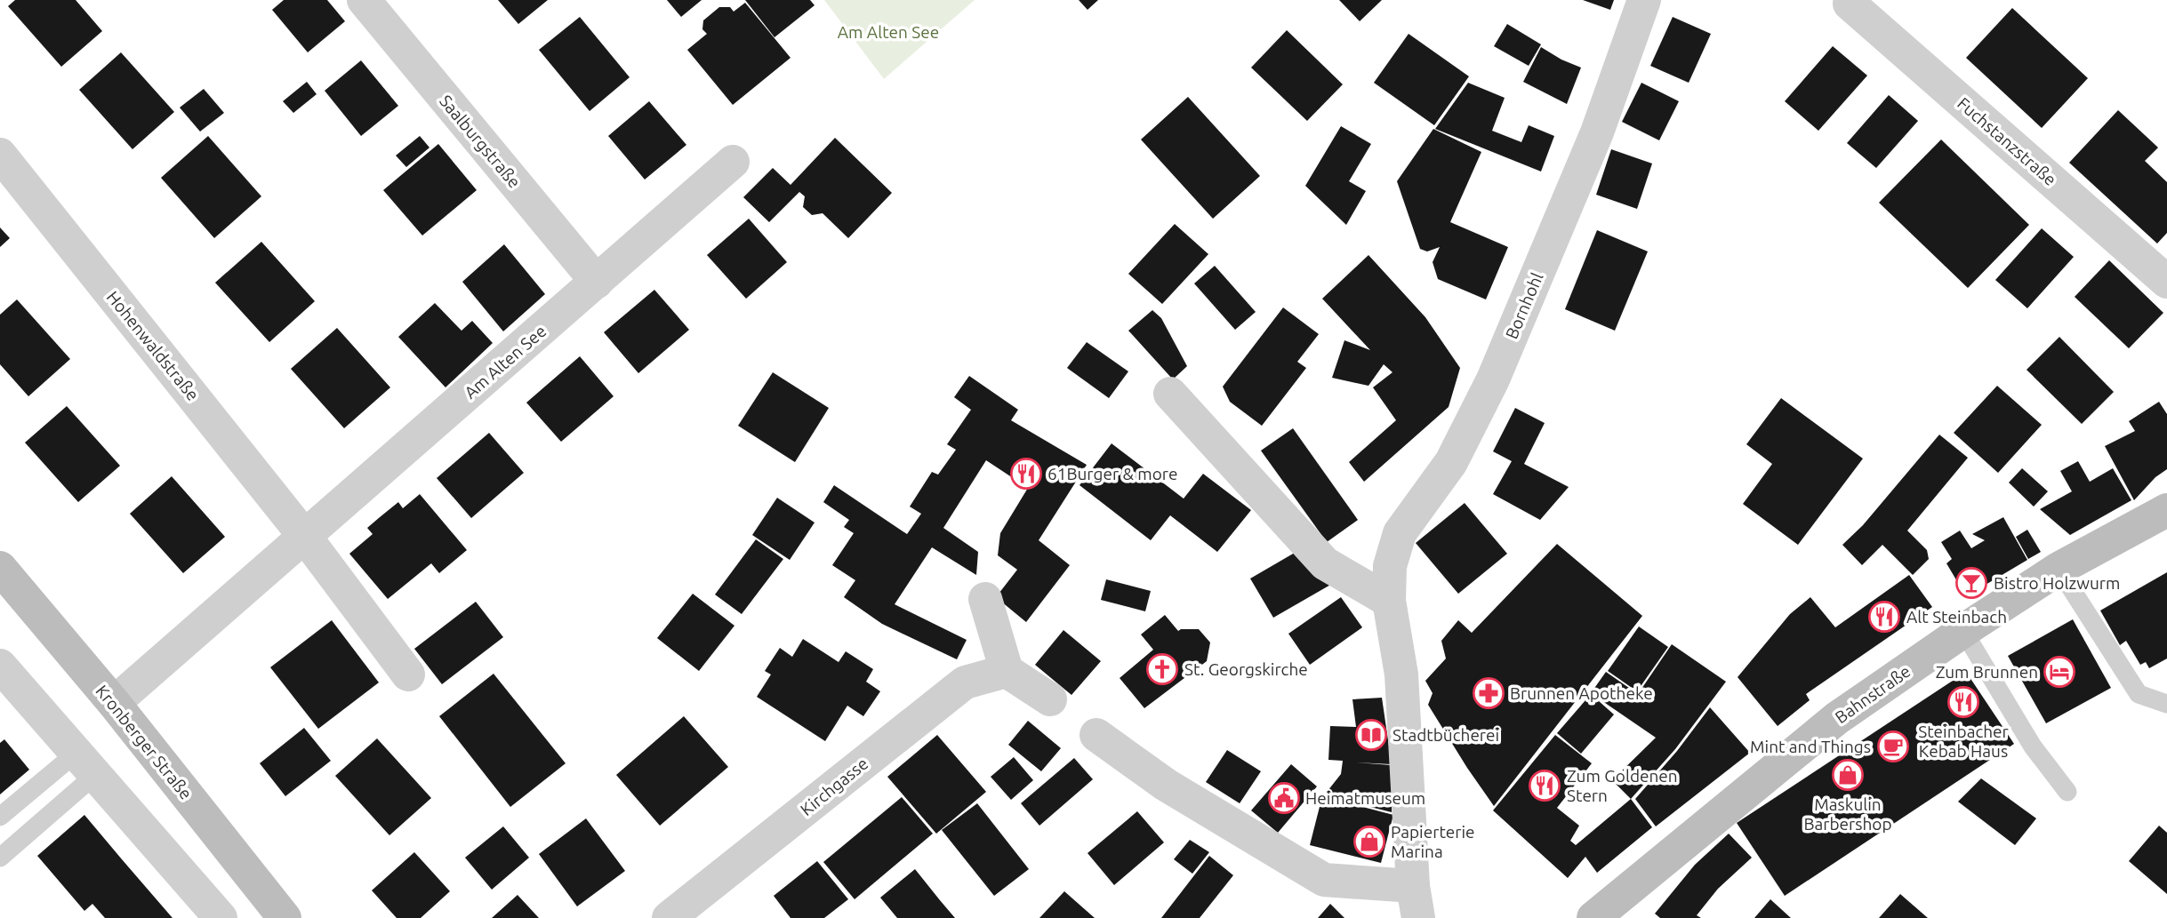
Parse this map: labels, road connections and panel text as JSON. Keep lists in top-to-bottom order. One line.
{"streets":{"main road":["Bahnstraße","Kronberger Straße"],"street":["Saalburgstraße","Fuchstanzstraße","Bornhohl","Hohenwaldstraße","Am Alten See","Kirchgasse"]},"crossings":[["Saalburgstraße","Am Alten See"],["Hohenwaldstraße","Am Alten See"],["Am Alten See","Kronberger Straße"]],"parks":["Am Alten See"],"places":{"restaurant":["61Burger & more","Alt Steinbach","Steinbacher Kebab Haus","Zum Goldenen Stern"],"bar":["Bistro Holzwurm"],"church":["St. Georgskirche"],"hotel":["Zum Brunnen"],"pharmacy":["Brunnen Apotheke"],"library":["Stadtbücherei"],"cafe":["Mint and Things"],"shop":["Maskulin Barbershop","Papierterie Marina"],"public building":["Heimatmuseum"]}}
